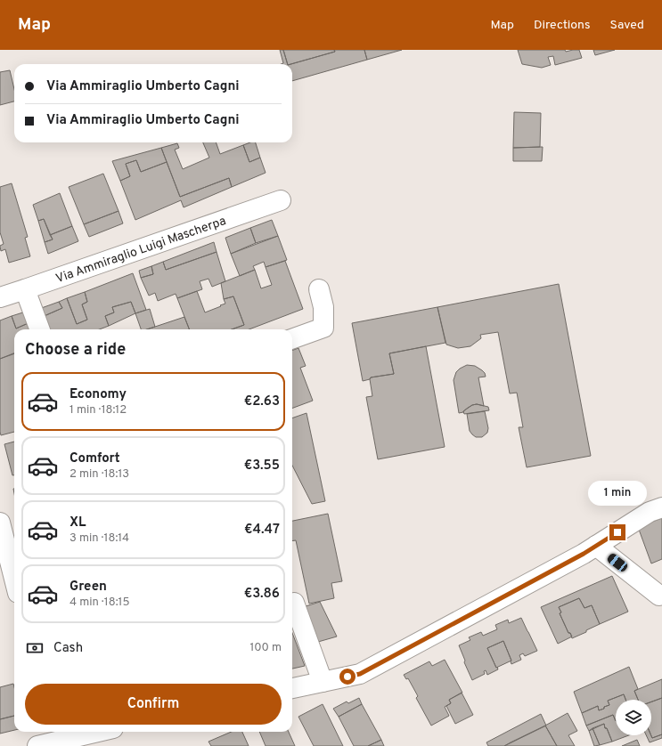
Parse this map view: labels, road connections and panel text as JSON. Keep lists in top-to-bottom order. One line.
{"streets":{"street":["Via Ammiraglio Luigi Mascherpa"]},"page":{"header":"Map","nav":["Map","Directions","Saved"],"banner":["Via Ammiraglio Umberto Cagni","Via Ammiraglio Umberto Cagni"],"heading":"Choose a ride","list":[{"name":"Economy","note":"1 min · 18:12","value":"€2.63"},{"name":"Comfort","note":"2 min · 18:13","value":"€3.55"},{"name":"XL","note":"3 min · 18:14","value":"€4.47"},{"name":"Green","note":"4 min · 18:15","value":"€3.86"}],"bubble":"1 min","pay":["Cash","100 m"],"buttons":"Confirm"}}
